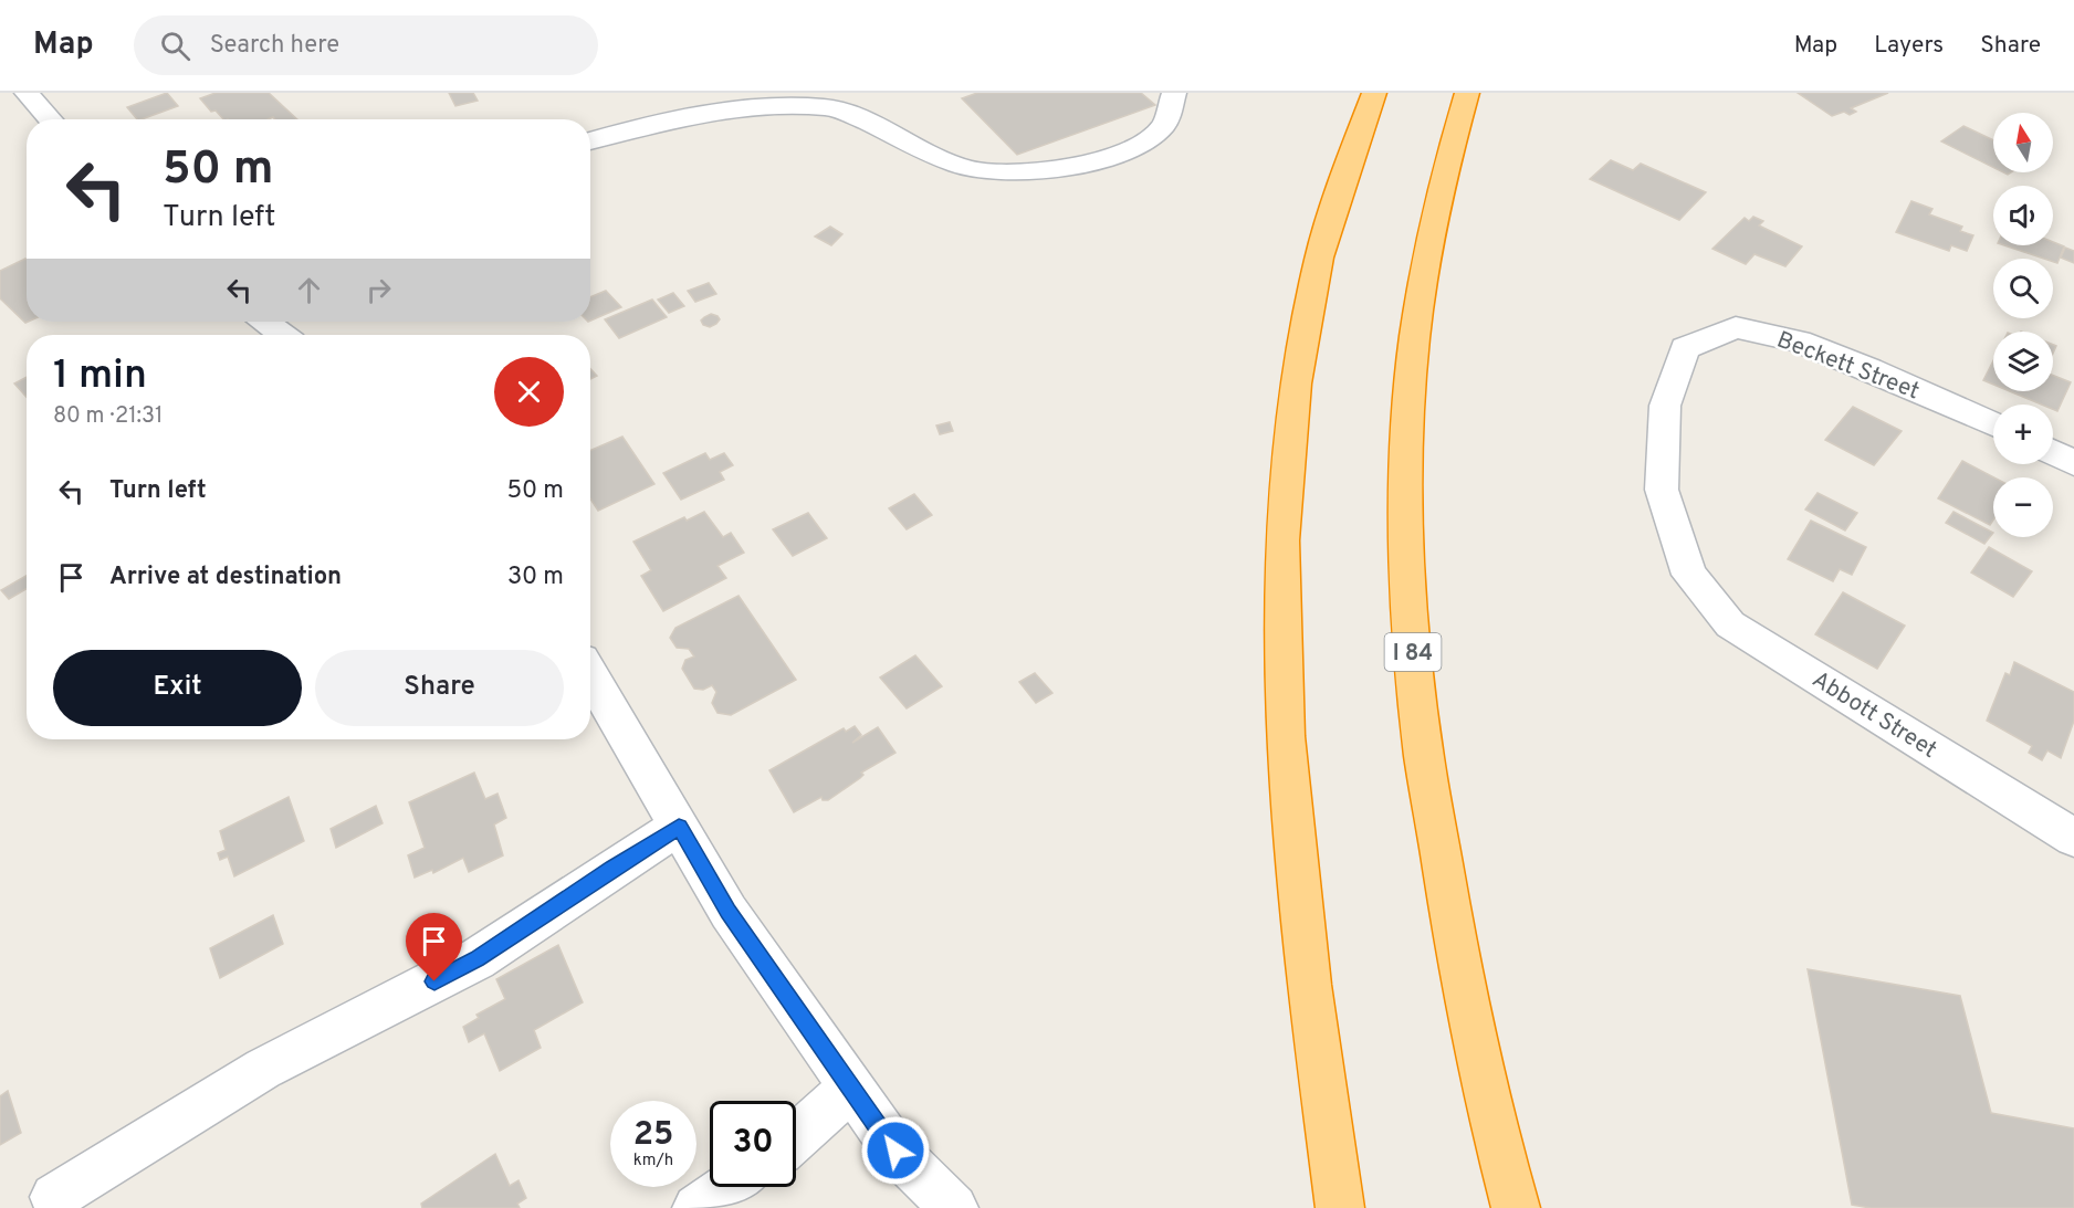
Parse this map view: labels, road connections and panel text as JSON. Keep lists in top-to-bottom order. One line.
{"streets":{"highway":["I 84"],"street":["Beckett Street","Abbott Street"]},"crossings":[["Beckett Street","Abbott Street"]],"north":"top","page":{"header":"Map","search":"Search here","nav":["Map","Layers","Share"],"map_buttons":["+","−"],"turn":["50 m","Turn left"],"heading":["1 min","80 m · 21:31"],"list":[{"name":"Turn left","value":"50 m"},{"name":"Arrive at destination","value":"30 m"}],"buttons":["Exit","Share"],"speed":"25 km/h","limit":"30"}}
